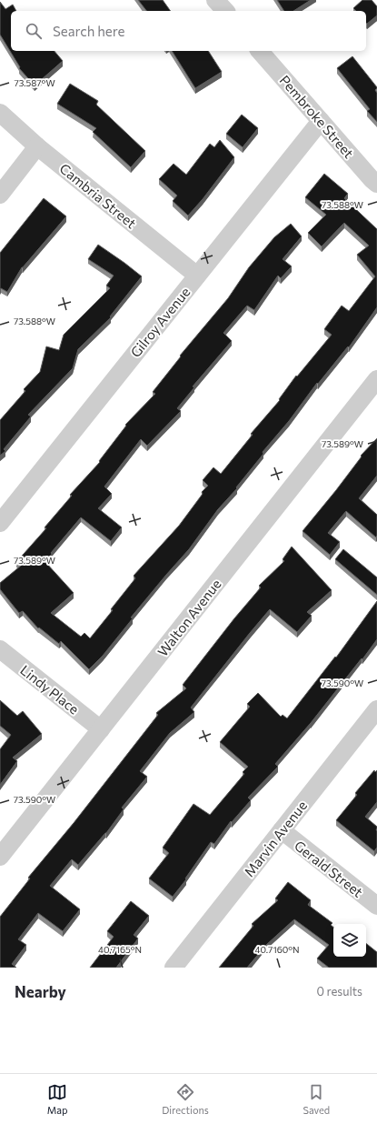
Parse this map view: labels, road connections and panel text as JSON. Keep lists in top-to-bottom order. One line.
{"streets":{"street":["Pembroke Street","Cambria Street","Gilroy Avenue","Walton Avenue","Lindy Place","Marvin Avenue","Gerald Street"]},"crossings":[["Pembroke Street","Gilroy Avenue"],["Cambria Street","Gilroy Avenue"],["Walton Avenue","Lindy Place"],["Marvin Avenue","Gerald Street"]],"page":{"search":"Search here","heading":["Nearby","0 results"],"nav":["Map","Directions","Saved"]},"coordinates":["73.587°W","73.588°W","73.589°W","73.590°W","40.7165°N","40.7160°N"]}
